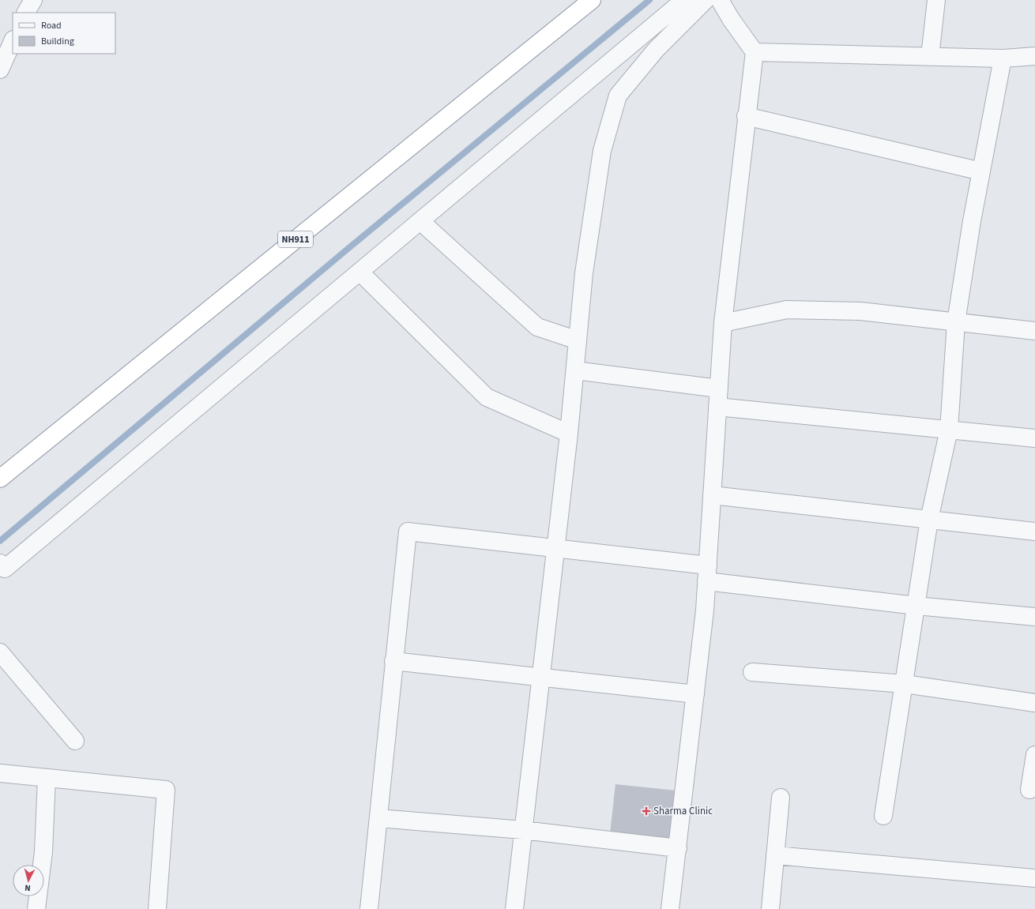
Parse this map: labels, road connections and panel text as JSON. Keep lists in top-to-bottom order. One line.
{"streets":{"highway":["NH911"]},"places":{"health":["Sharma Clinic"]},"legend":["Road","Building"],"north":"bottom"}
